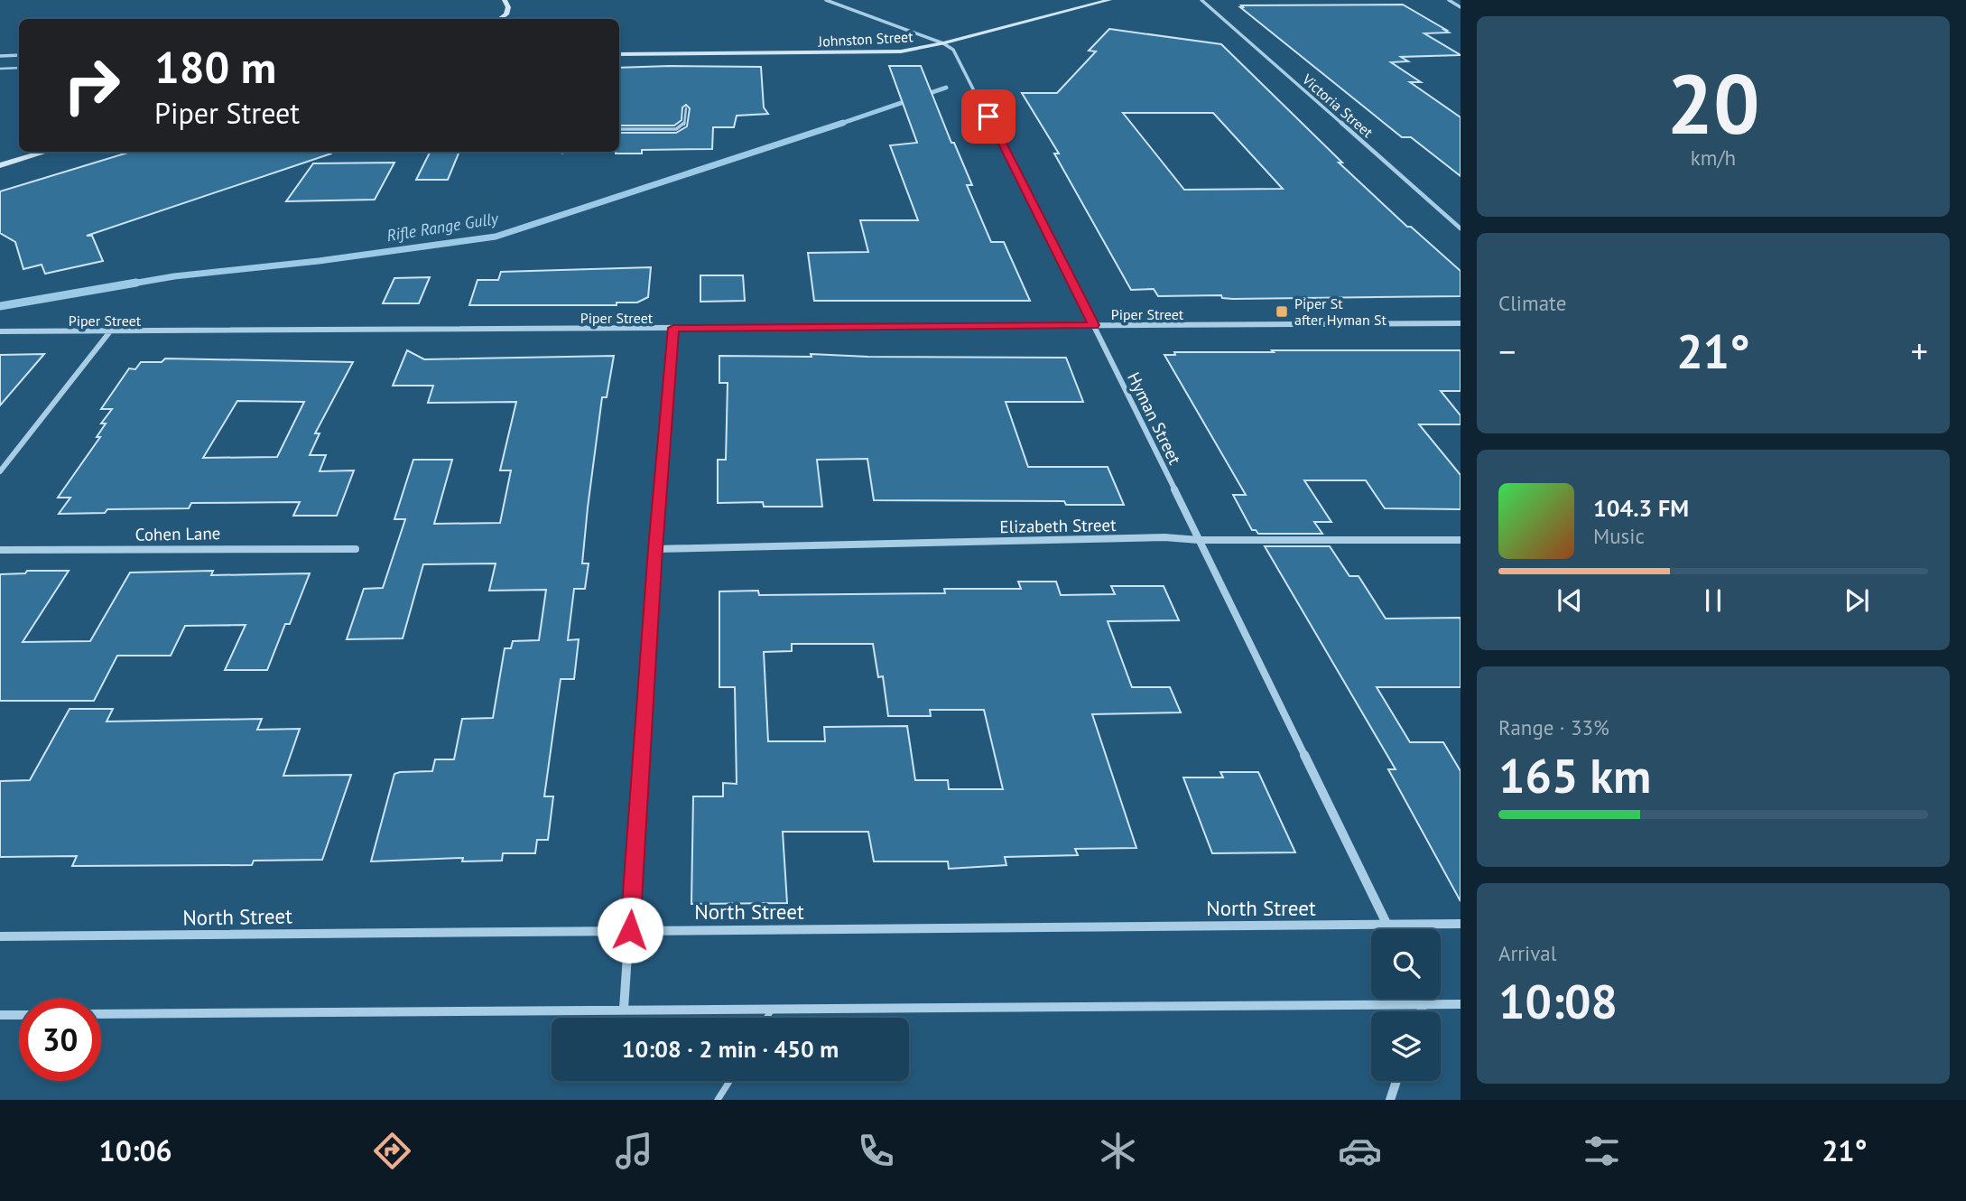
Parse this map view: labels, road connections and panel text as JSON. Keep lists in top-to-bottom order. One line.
{"streets":{"street":["Johnston Street","Victoria Street","Piper Street","Hyman Street","Elizabeth Street","Cohen Lane","North Street"]},"crossings":[["Johnston Street","Hyman Street"],["Piper Street","Hyman Street"],["Hyman Street","Elizabeth Street"],["Hyman Street","North Street"]],"water":["Rifle Range Gully"],"places":{"transit":["Piper St after Hyman St"]},"page":{"tile":[["20","km/h"],"Climate",["Range · 33%","165 km"],["Arrival","10:08"]],"turn":["180 m","Piper Street"],"heat":["−","21°","+"],"song":["104.3 FM","Music"],"limit":"30","trip":"10:08 · 2 min · 450 m","tabs":["10:06","21°"]}}
